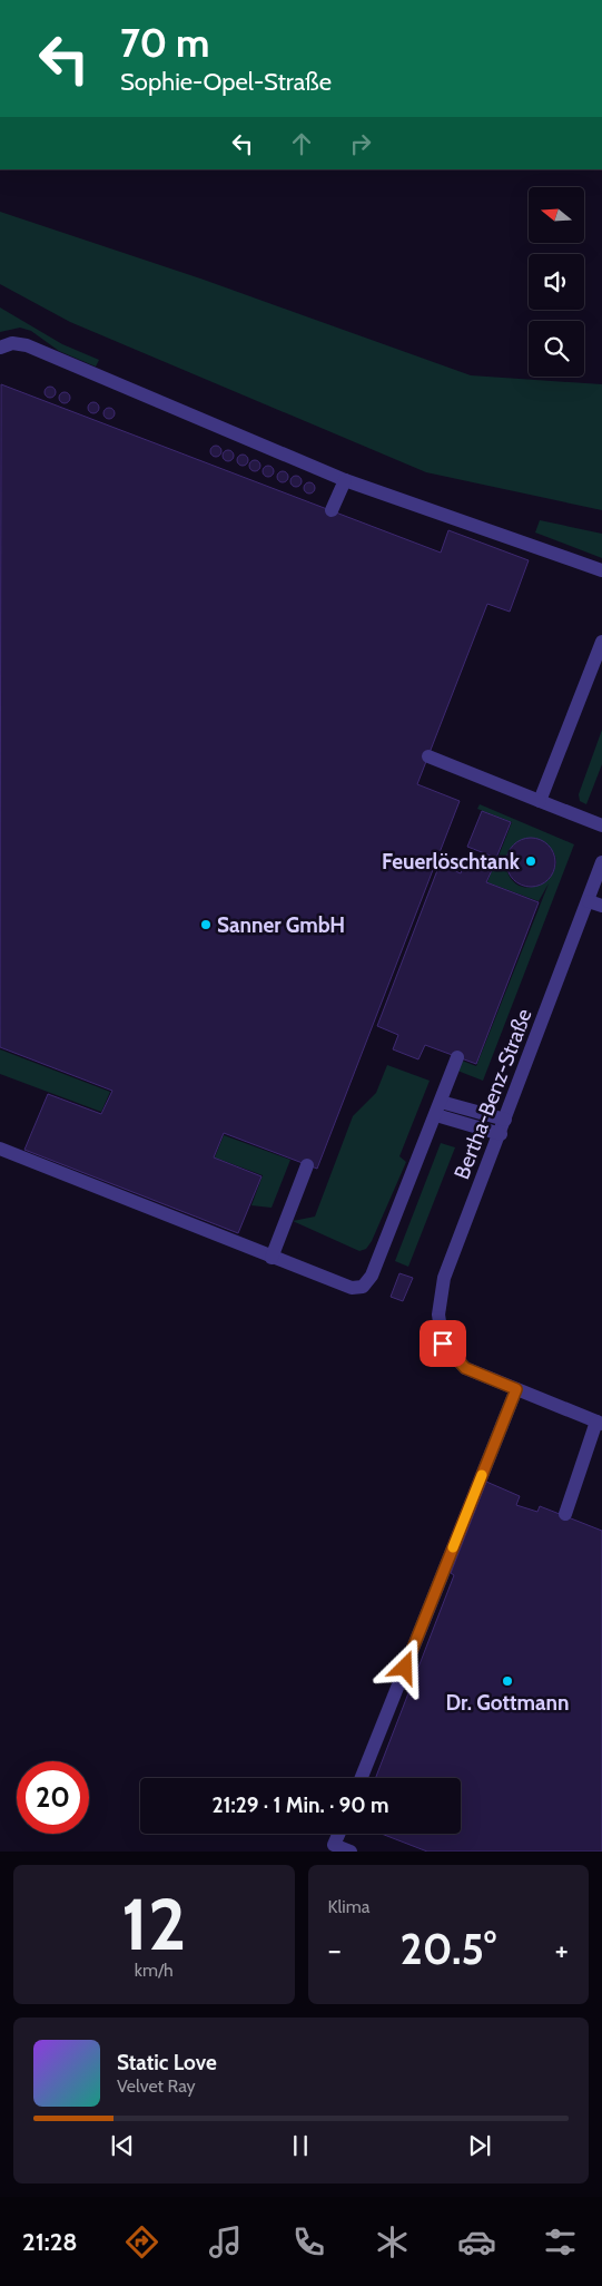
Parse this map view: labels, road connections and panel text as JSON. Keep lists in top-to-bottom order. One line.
{"streets":{"street":["Bertha-Benz-Straße"]},"places":["Feuerlöschtank","Sanner GmbH","Dr. Gottmann"],"north":"left","page":{"turn":["70 m","Sophie-Opel-Straße"],"limit":"20","trip":"21:29 · 1 Min. · 90 m","tile":[["12","km/h"],"Klima"],"heat":["−","20.5°","+"],"song":["Static Love","Velvet Ray"],"tabs":"21:28"}}
